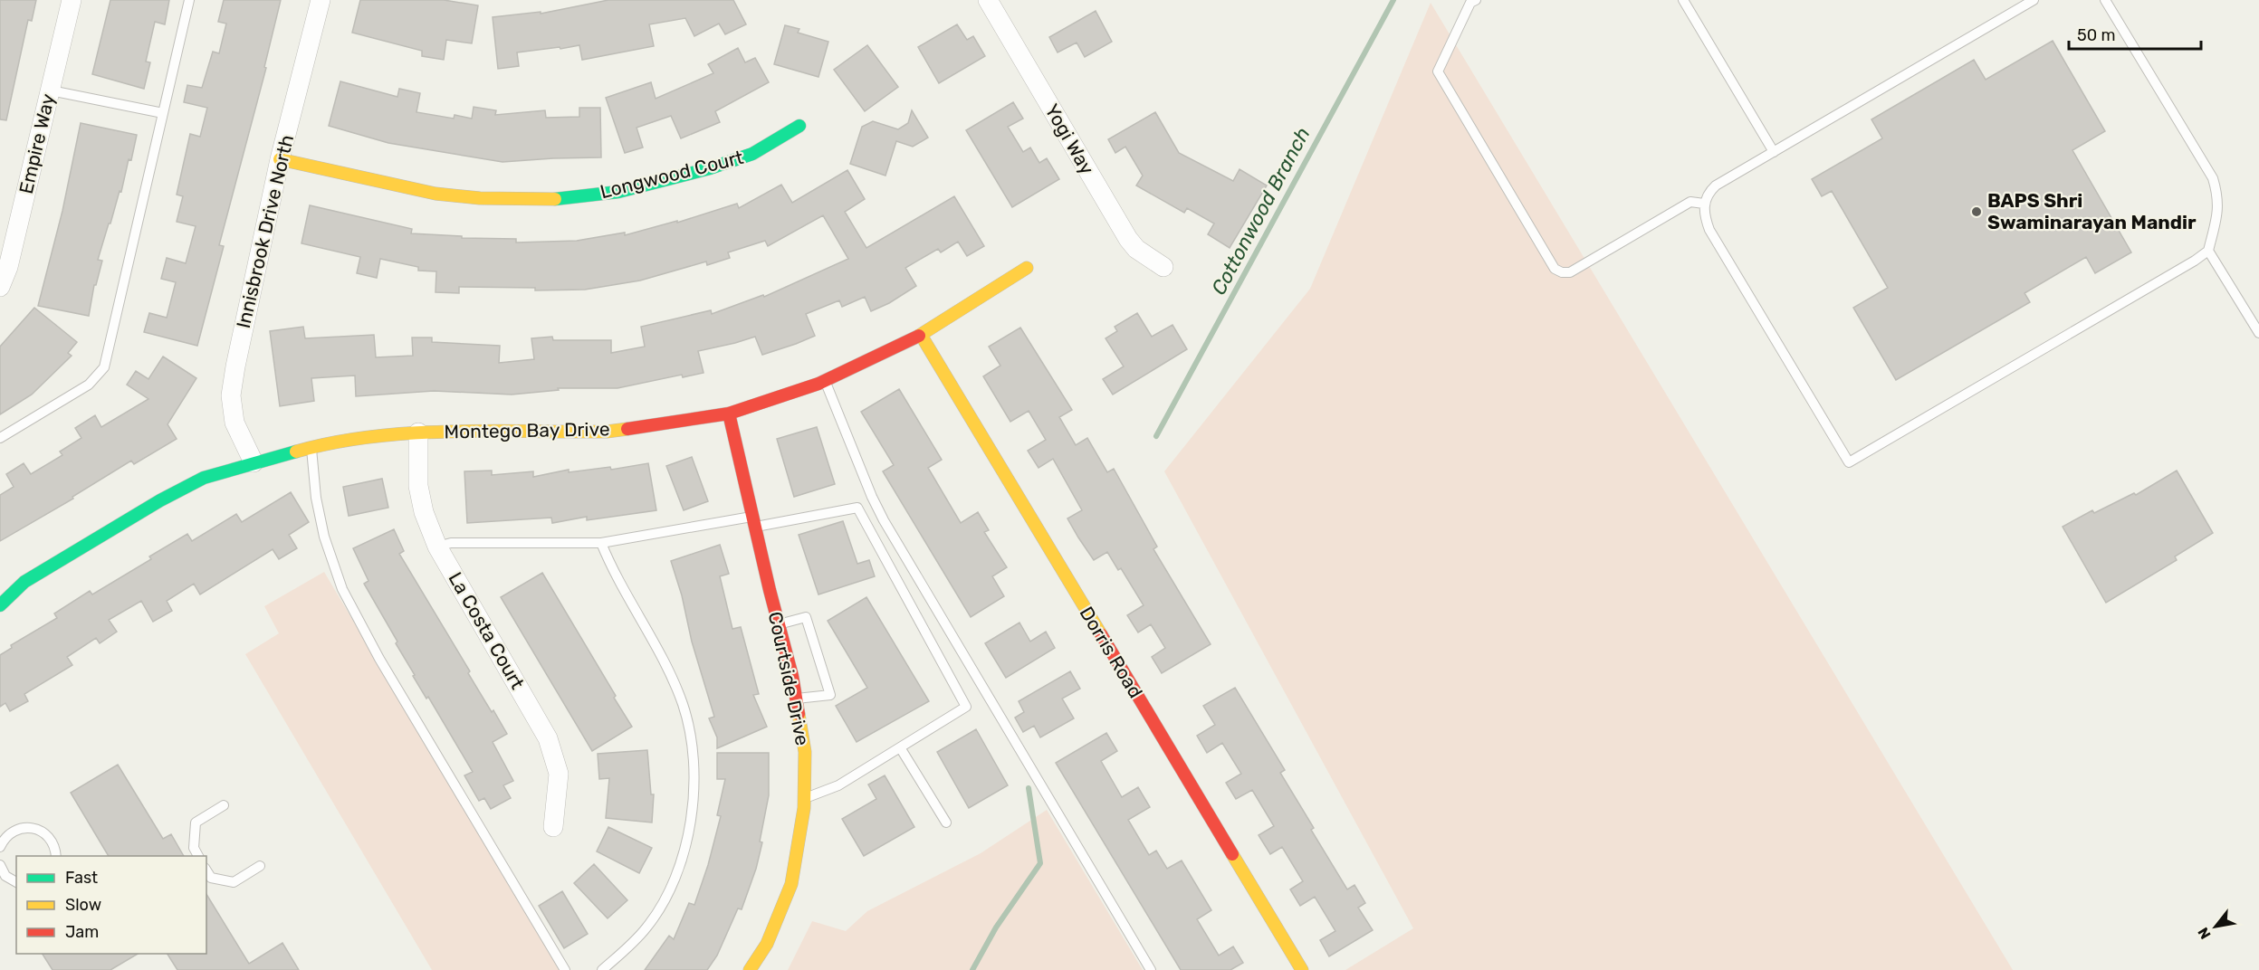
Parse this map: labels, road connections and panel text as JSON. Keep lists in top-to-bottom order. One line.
{"streets":{"street":["Yogi Way","Empire Way","Longwood Court","Innisbrook Drive North","Montego Bay Drive","La Costa Court","Dorris Road","Courtside Drive"]},"crossings":[["Longwood Court","Innisbrook Drive North"],["Innisbrook Drive North","Montego Bay Drive"],["Montego Bay Drive","La Costa Court"],["Montego Bay Drive","Dorris Road"],["Montego Bay Drive","Courtside Drive"]],"water":["Cottonwood Branch"],"places":["BAPS Shri Swaminarayan Mandir"],"legend":["Fast","Slow","Jam"],"scale_bar":"50 m","north":"bottom left"}
